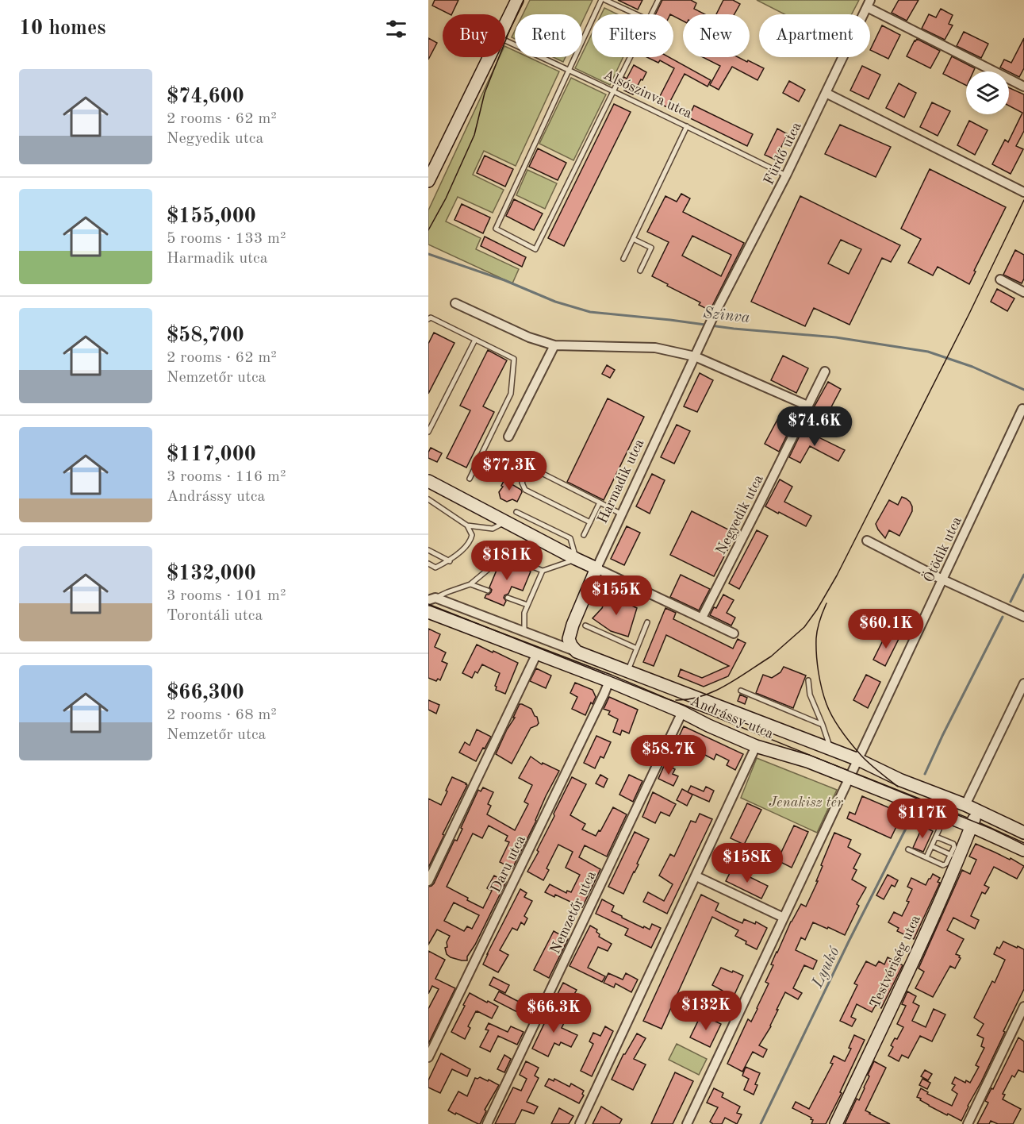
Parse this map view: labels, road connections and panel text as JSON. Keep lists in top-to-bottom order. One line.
{"streets":{"street":["Fürdő utca","Harmadik utca","Negyedik utca","Ötödik utca","Andrássy utca","Daru utca","Nemzetőr utca","Testvériség utca"],"lane":["Alsószinva utca"]},"crossings":[["Alsószinva utca","Fürdő utca"],["Fürdő utca","Harmadik utca"],["Harmadik utca","Andrássy utca"],["Ötödik utca","Andrássy utca"],["Andrássy utca","Daru utca"],["Andrássy utca","Nemzetőr utca"],["Andrássy utca","Testvériség utca"]],"water":["Szinva","Lyukó"],"parks":["Jenakisz tér"],"page":{"heading":"10 homes","chip":["Buy","Rent","Filters","New","Apartment"],"list":[{"name":"$74,600","note":"2 rooms · 62 m² · Negyedik utca"},{"name":"$155,000","note":"5 rooms · 133 m² · Harmadik utca"},{"name":"$58,700","note":"2 rooms · 62 m² · Nemzetőr utca"},{"name":"$117,000","note":"3 rooms · 116 m² · Andrássy utca"},{"name":"$132,000","note":"3 rooms · 101 m² · Torontáli utca"},{"name":"$66,300","note":"2 rooms · 68 m² · Nemzetőr utca"}],"price":["$74.6K","$77.3K","$181K","$155K","$60.1K","$58.7K","$117K","$158K","$132K","$66.3K"]}}
